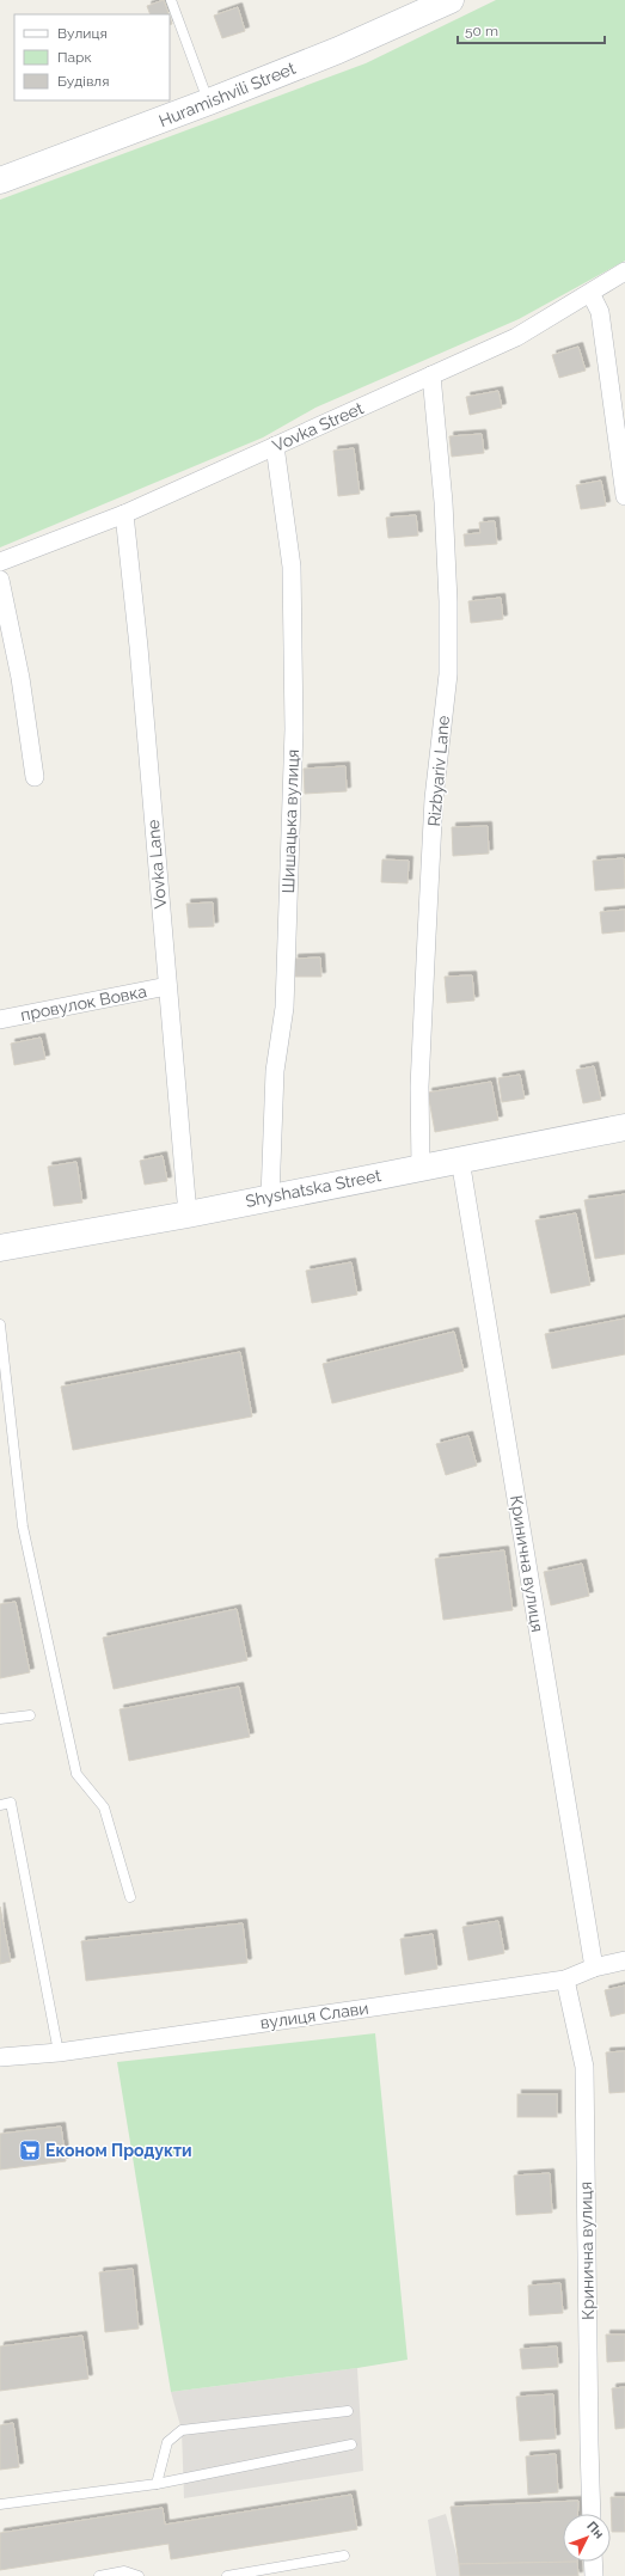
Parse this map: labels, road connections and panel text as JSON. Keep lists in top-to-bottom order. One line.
{"streets":{"street":["Huramishvili Street","Vovka Street","Rizbyariv Lane","Шишацька вулиця","Vovka Lane","провулок Вовка","Shyshatska Street","Кринична вулиця","вулиця Слави"]},"crossings":[["Vovka Street","Rizbyariv Lane"],["Vovka Street","Шишацька вулиця"],["Vovka Street","Vovka Lane"],["Rizbyariv Lane","Shyshatska Street"],["Шишацька вулиця","Shyshatska Street"],["Vovka Lane","провулок Вовка"],["Vovka Lane","Shyshatska Street"],["Shyshatska Street","Кринична вулиця"],["Кринична вулиця","вулиця Слави"]],"places":{"supermarket":["Економ Продукти"]},"legend":["Вулиця","Парк","Будівля"],"scale_bar":"50 m","north":"top right"}
